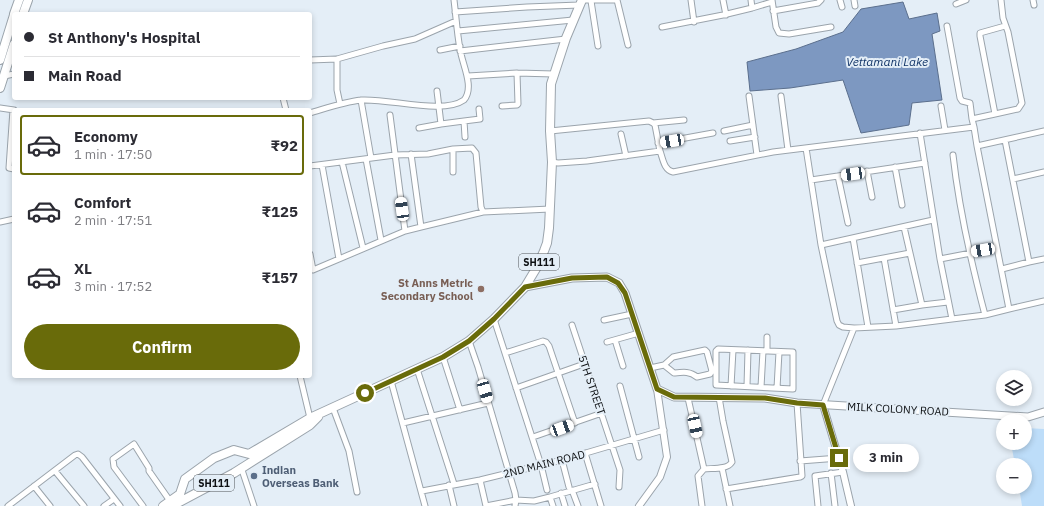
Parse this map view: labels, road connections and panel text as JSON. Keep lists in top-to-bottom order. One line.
{"streets":{"main road":["SH111","MILK COLONY ROAD"],"street":["5TH STREET","2ND MAIN ROAD"]},"crossings":[["5TH STREET","2ND MAIN ROAD"]],"water":["Vettamani Lake"],"places":["St Anns Metric Secondary School","Indian Overseas Bank"],"page":{"banner":["St Anthony's Hospital","Main Road"],"list":[{"name":"Economy","note":"1 min · 17:50","value":"₹92"},{"name":"Comfort","note":"2 min · 17:51","value":"₹125"},{"name":"XL","note":"3 min · 17:52","value":"₹157"}],"buttons":"Confirm","map_buttons":["+","−"],"bubble":"3 min"}}
